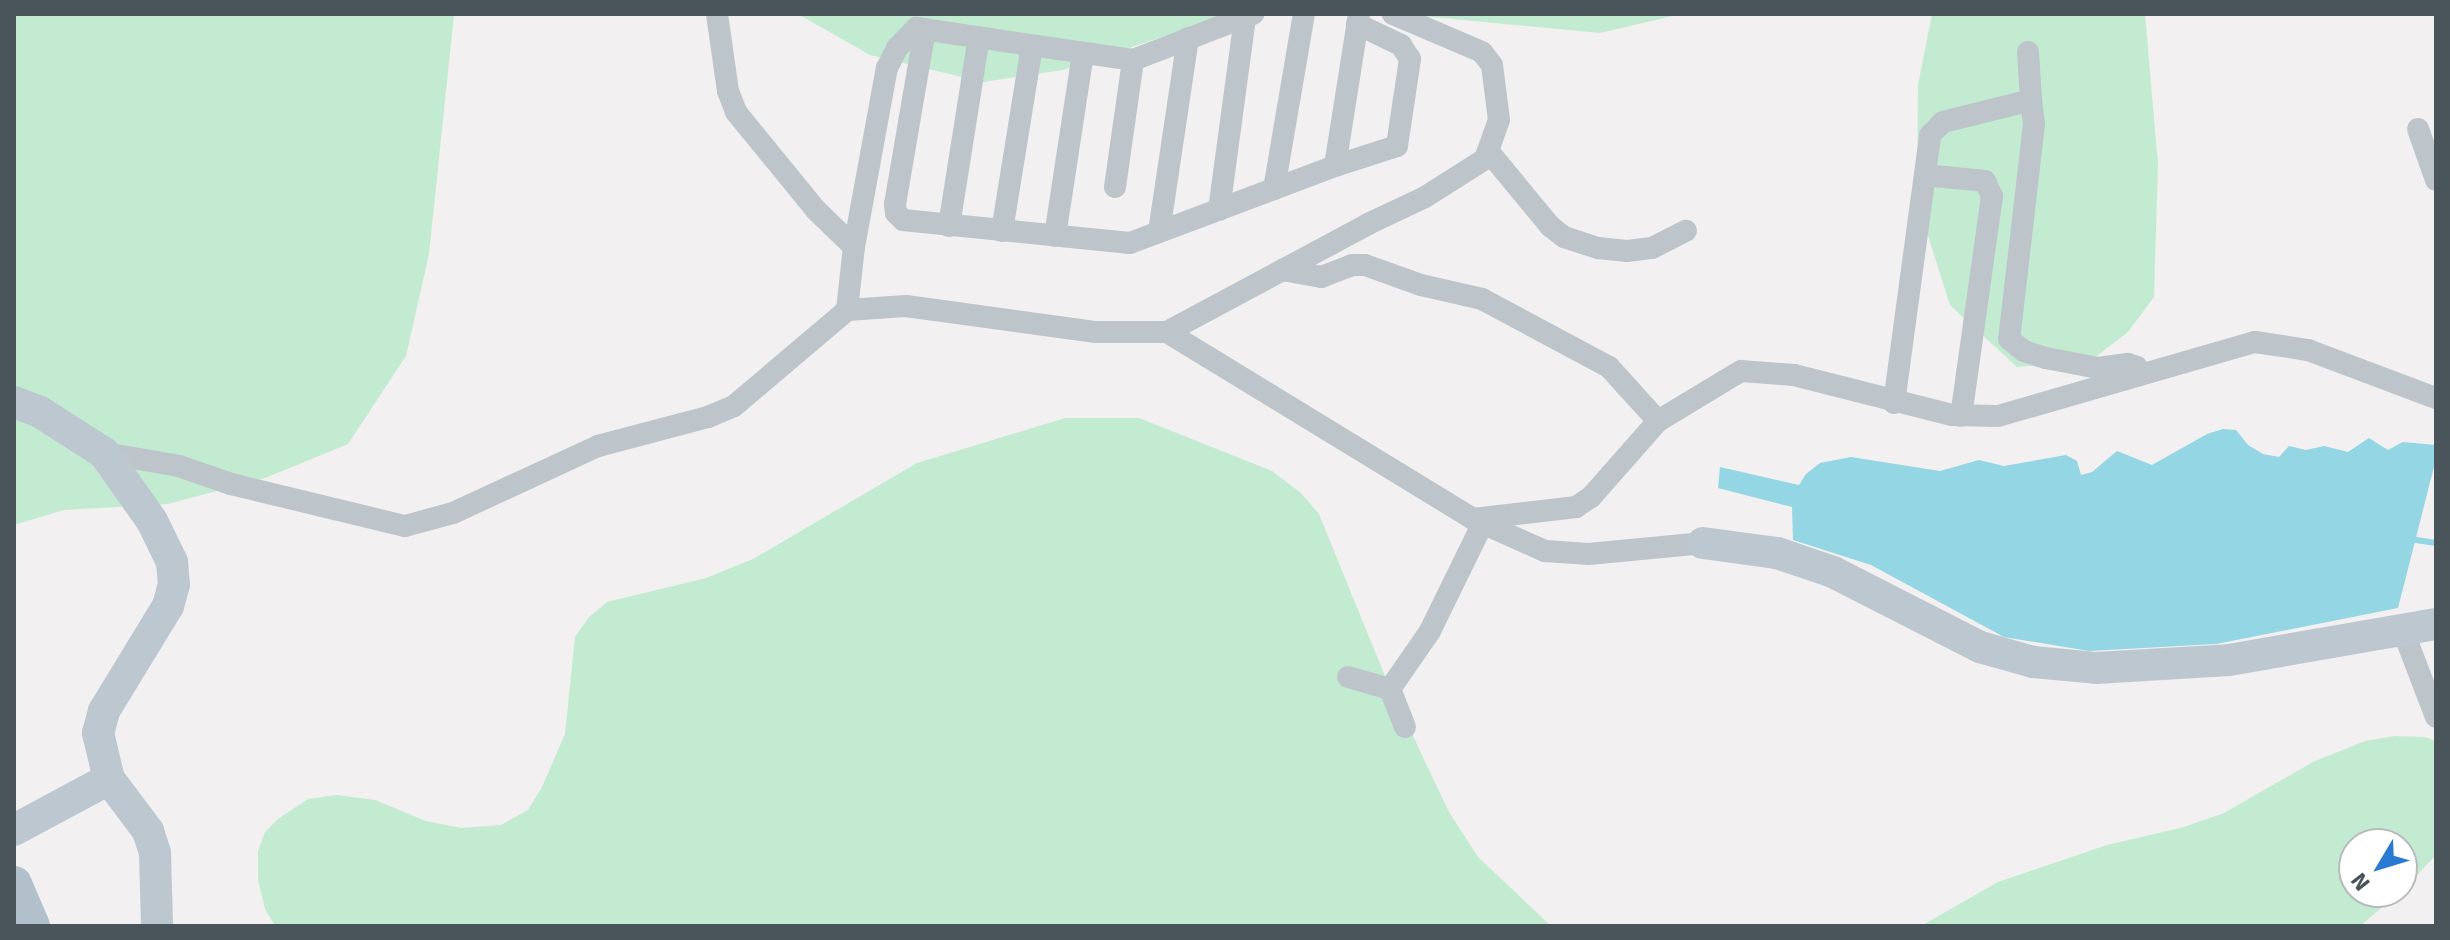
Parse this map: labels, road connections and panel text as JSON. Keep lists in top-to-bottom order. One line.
{"north":"bottom left"}
